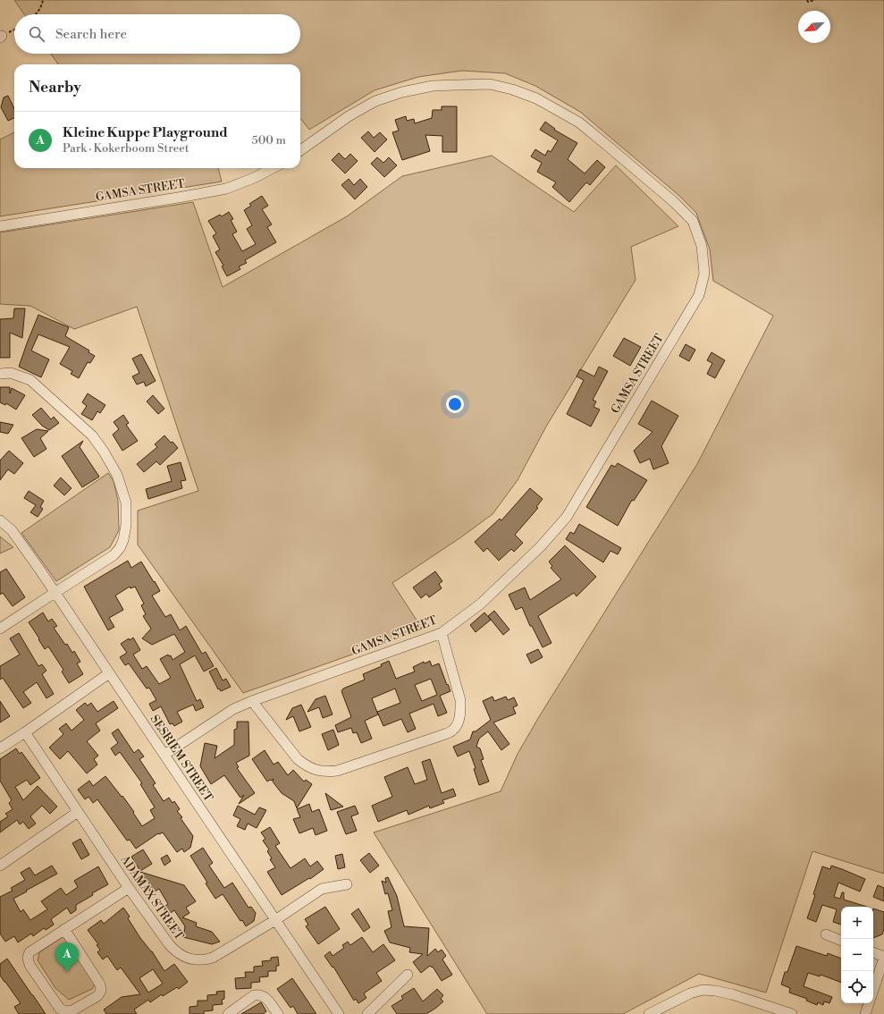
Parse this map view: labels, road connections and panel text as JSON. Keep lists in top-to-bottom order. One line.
{"streets":{"street":["GAMSA STREET","SESRIEM STREET","ADAMAX STREET"]},"crossings":[["GAMSA STREET","SESRIEM STREET"],["SESRIEM STREET","ADAMAX STREET"]],"north":"bottom left","page":{"search":"Search here","heading":"Nearby","list":[{"mark":"A","name":"Kleine Kuppe Playground","note":"Park · Kokerboom Street","value":"500 m"}],"map_buttons":["+","−"],"pins":"A"}}
